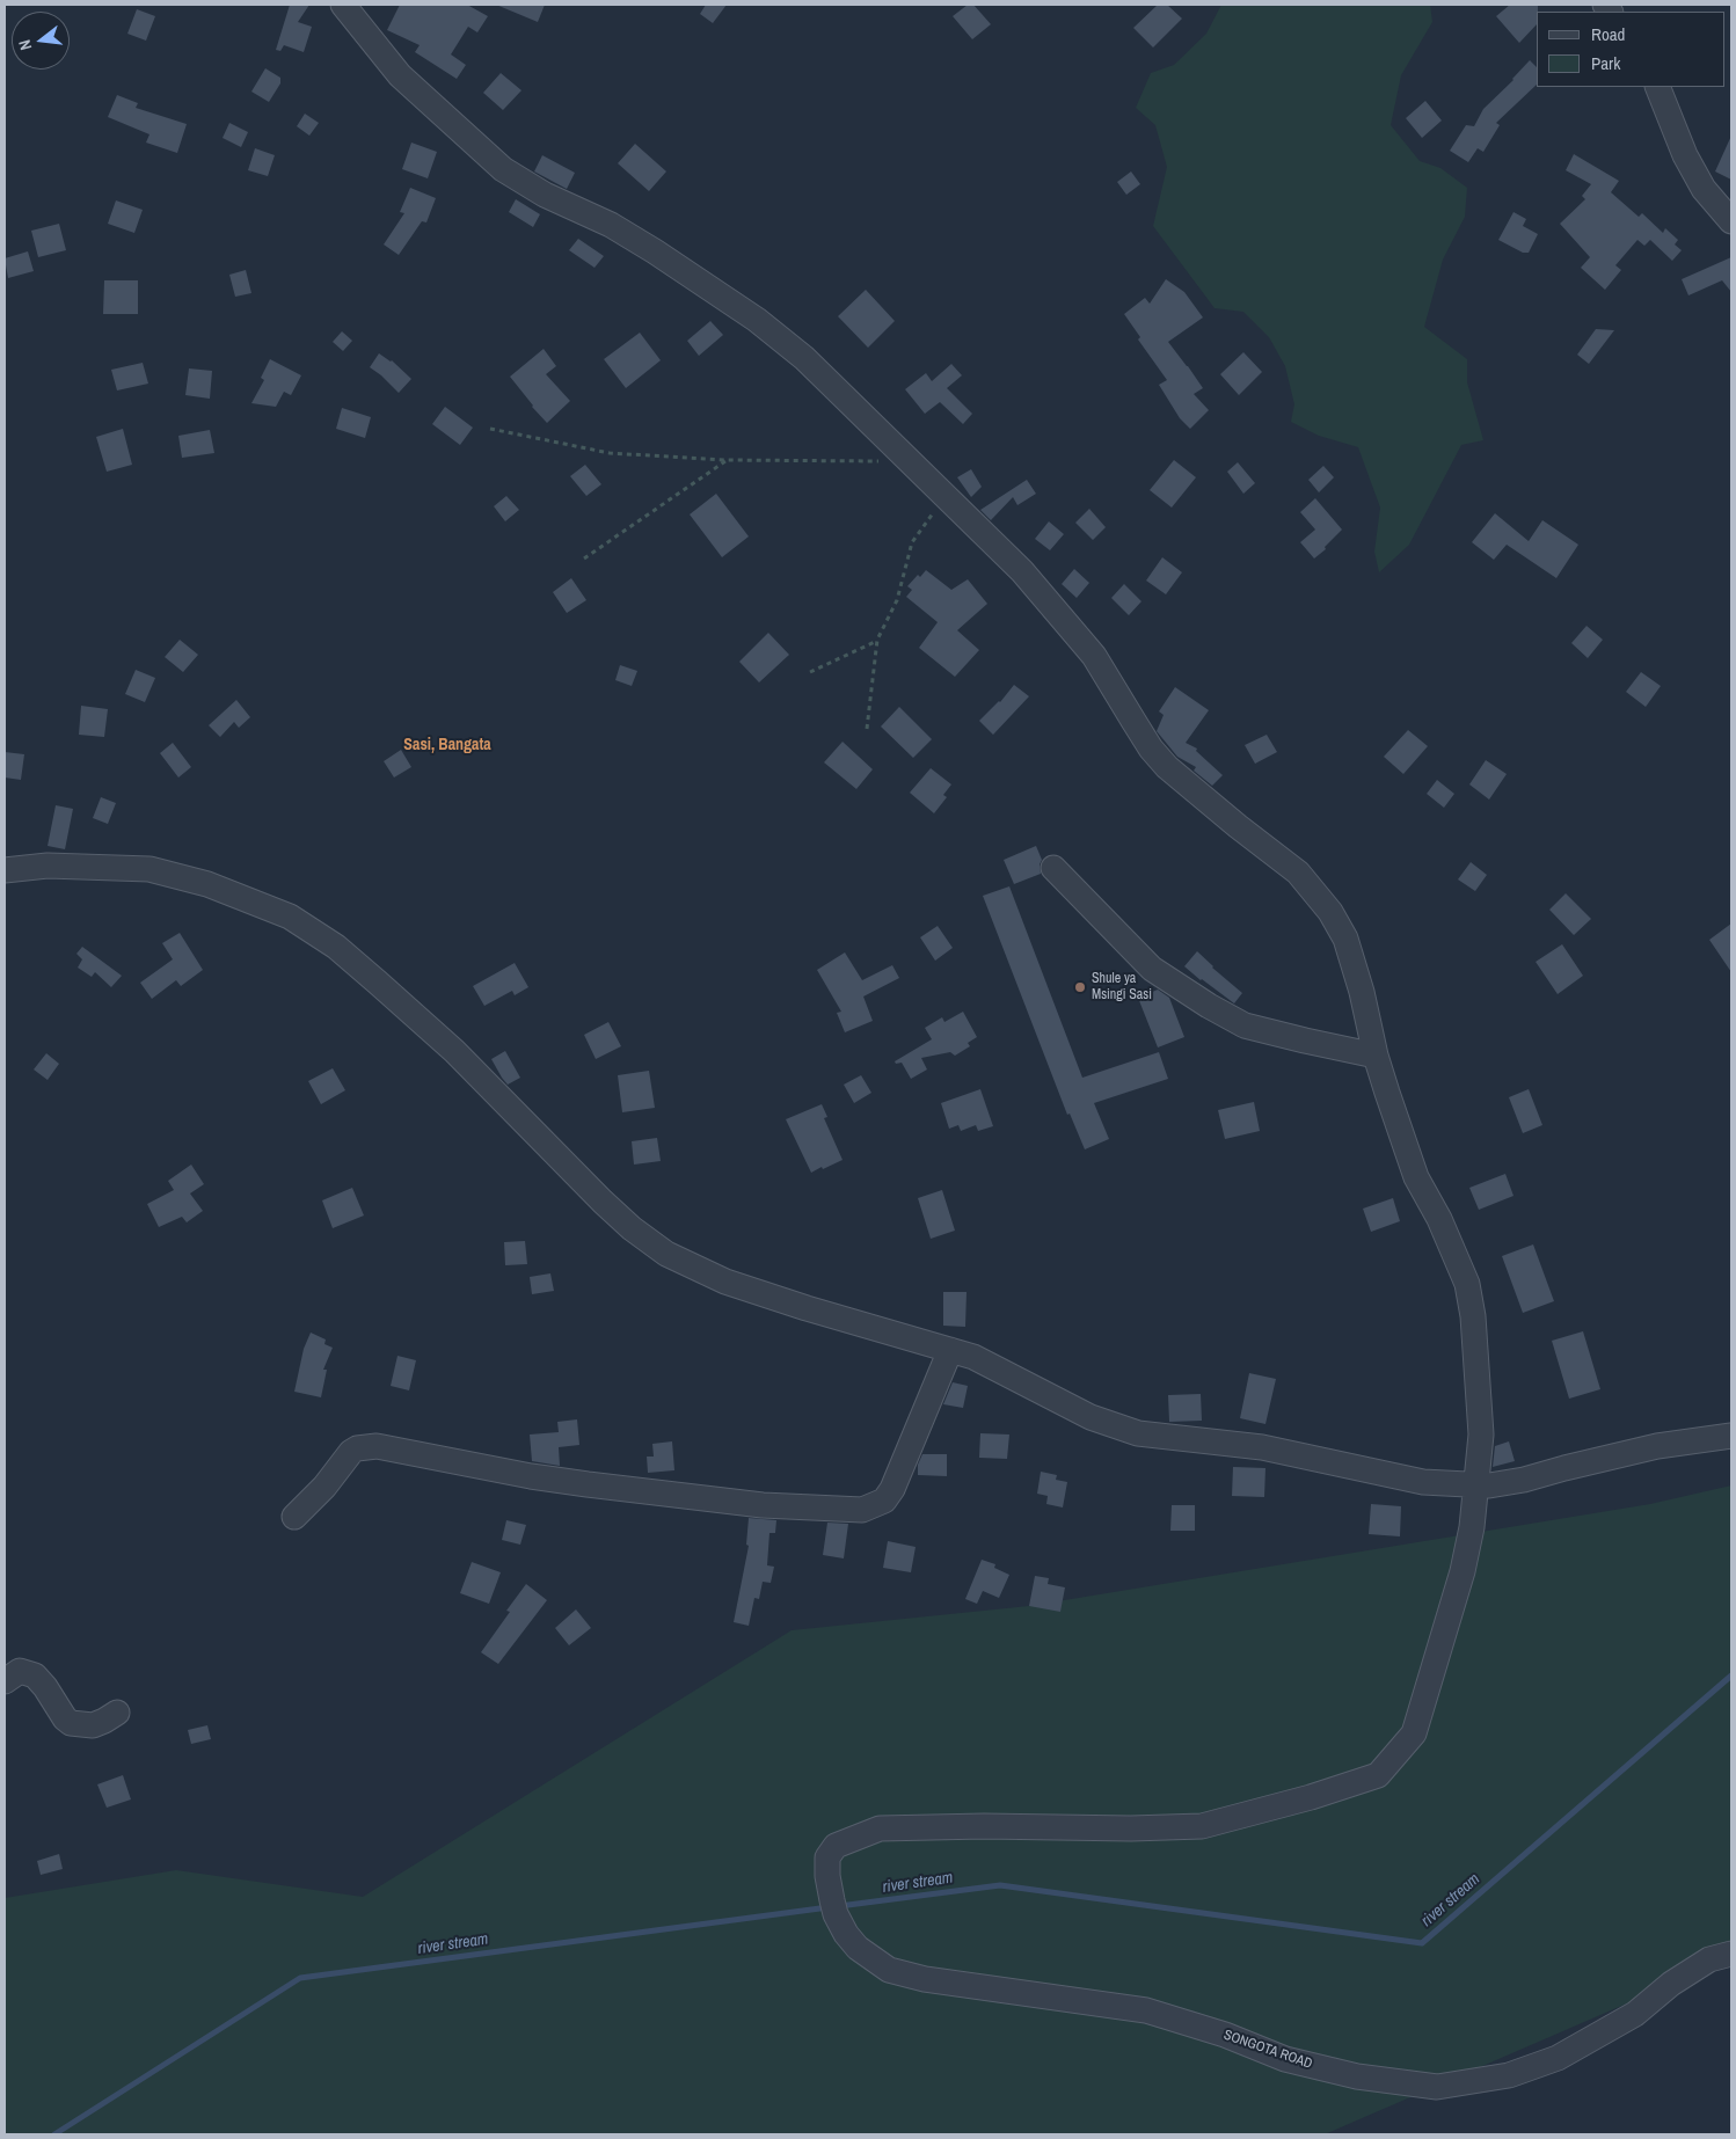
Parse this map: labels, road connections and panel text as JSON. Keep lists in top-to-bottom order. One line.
{"streets":{"street":["SONGOTA ROAD"]},"districts":["Sasi, Bangata"],"water":["river stream"],"places":["Shule ya Msingi Sasi"],"legend":["Road","Park"],"north":"left"}
